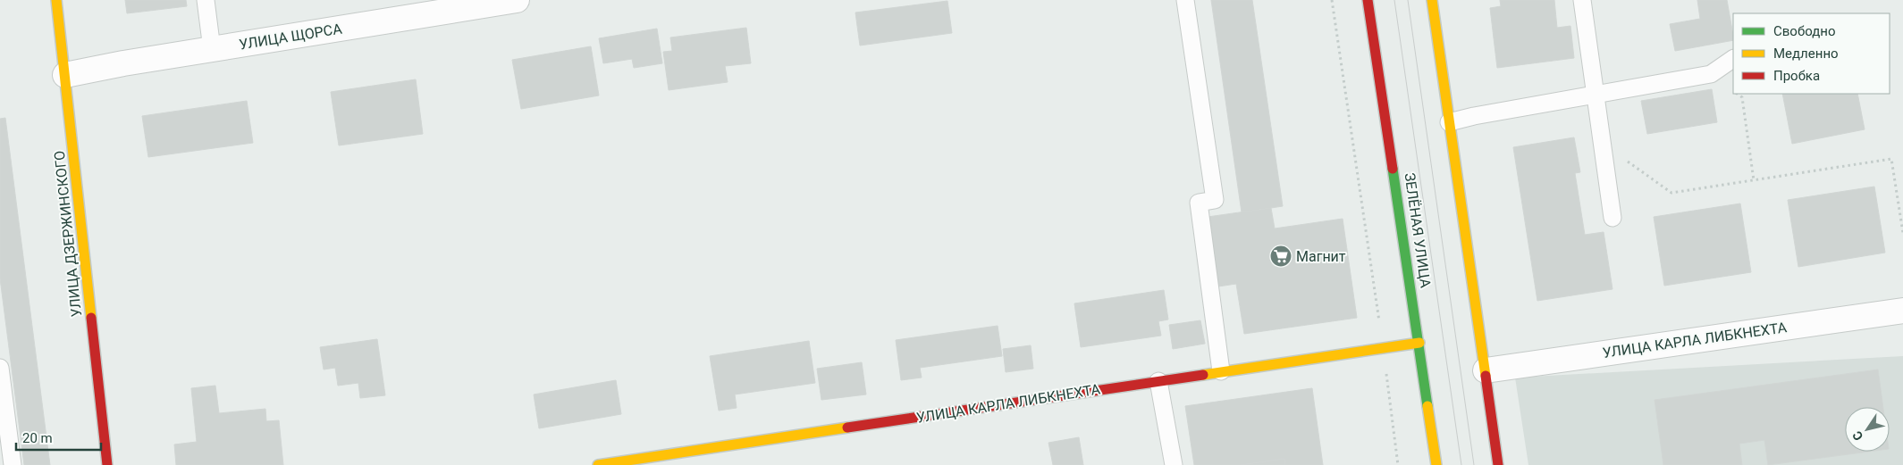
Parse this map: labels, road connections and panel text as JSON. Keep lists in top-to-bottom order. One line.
{"streets":{"street":["УЛИЦА ЩОРСА","ЗЕЛЁНАЯ УЛИЦА","УЛИЦА ДЗЕРЖИНСКОГО","УЛИЦА КАРЛА ЛИБКНЕХТА"]},"crossings":[["УЛИЦА ЩОРСА","УЛИЦА ДЗЕРЖИНСКОГО"],["ЗЕЛЁНАЯ УЛИЦА","УЛИЦА КАРЛА ЛИБКНЕХТА"]],"places":{"supermarket":["Магнит"]},"legend":["Свободно","Медленно","Пробка"],"scale_bar":"20 m","north":"bottom left"}
